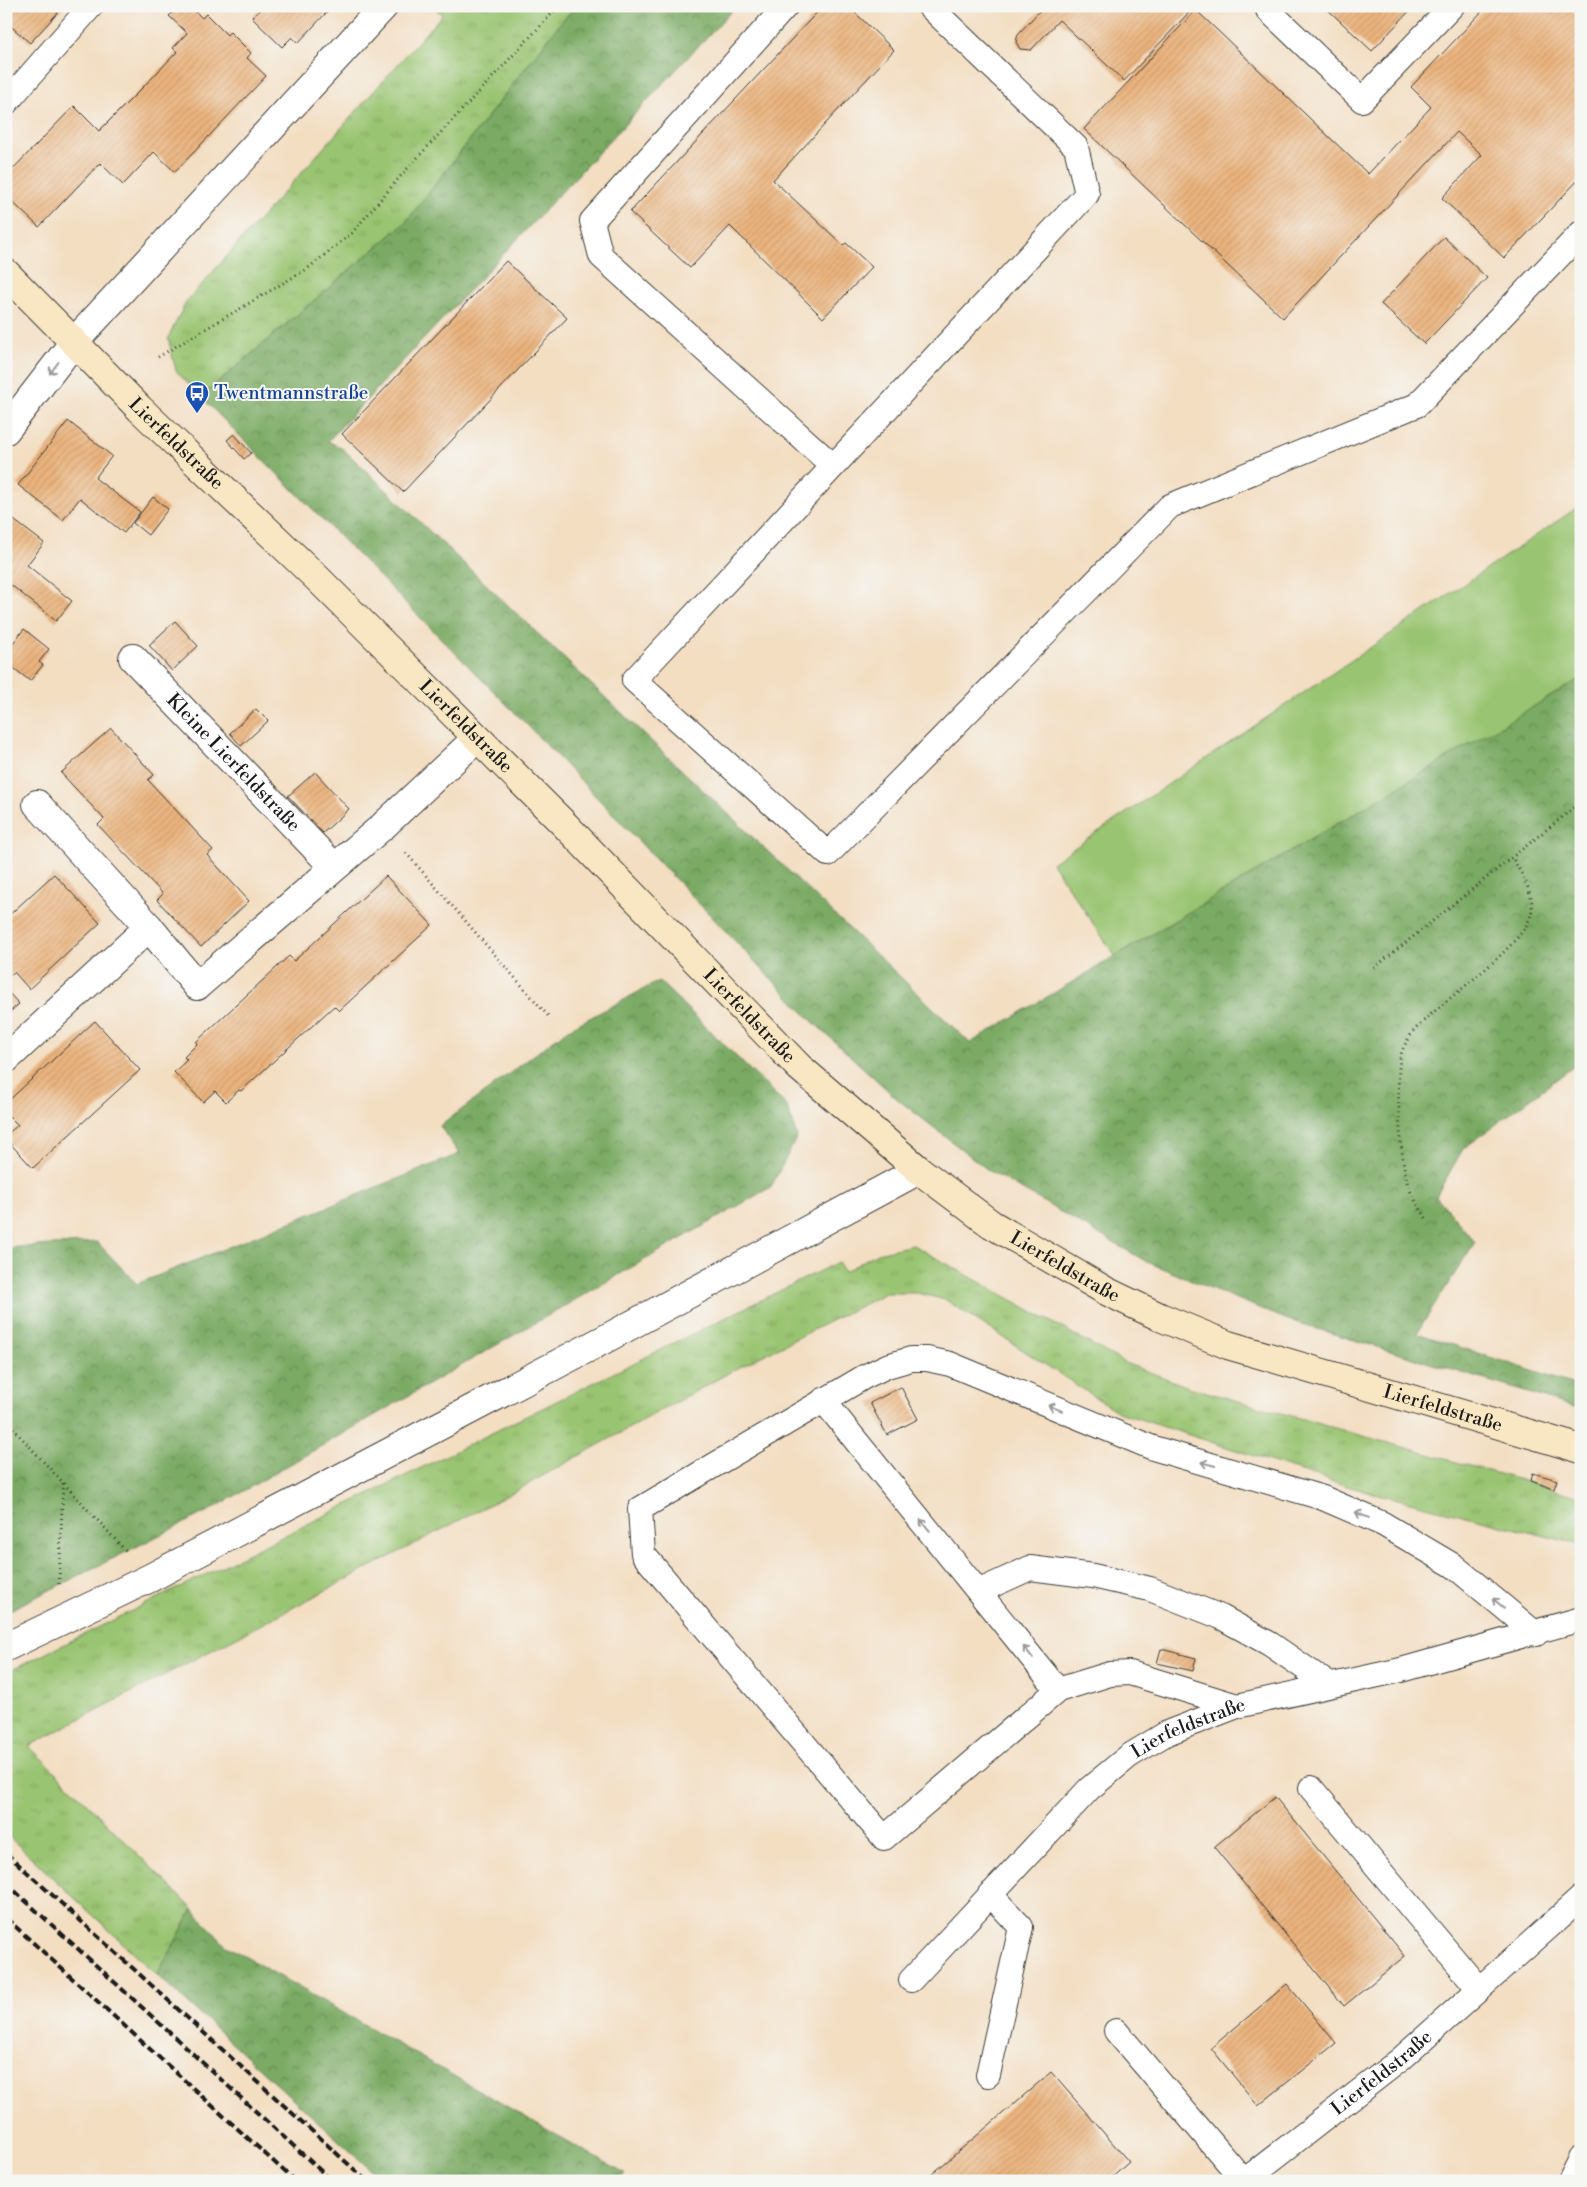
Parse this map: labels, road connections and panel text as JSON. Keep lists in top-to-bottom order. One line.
{"streets":{"main road":["Lierfeldstraße"],"street":["Kleine Lierfeldstraße"]},"places":{"bus stop":["Twentmannstraße"]}}
